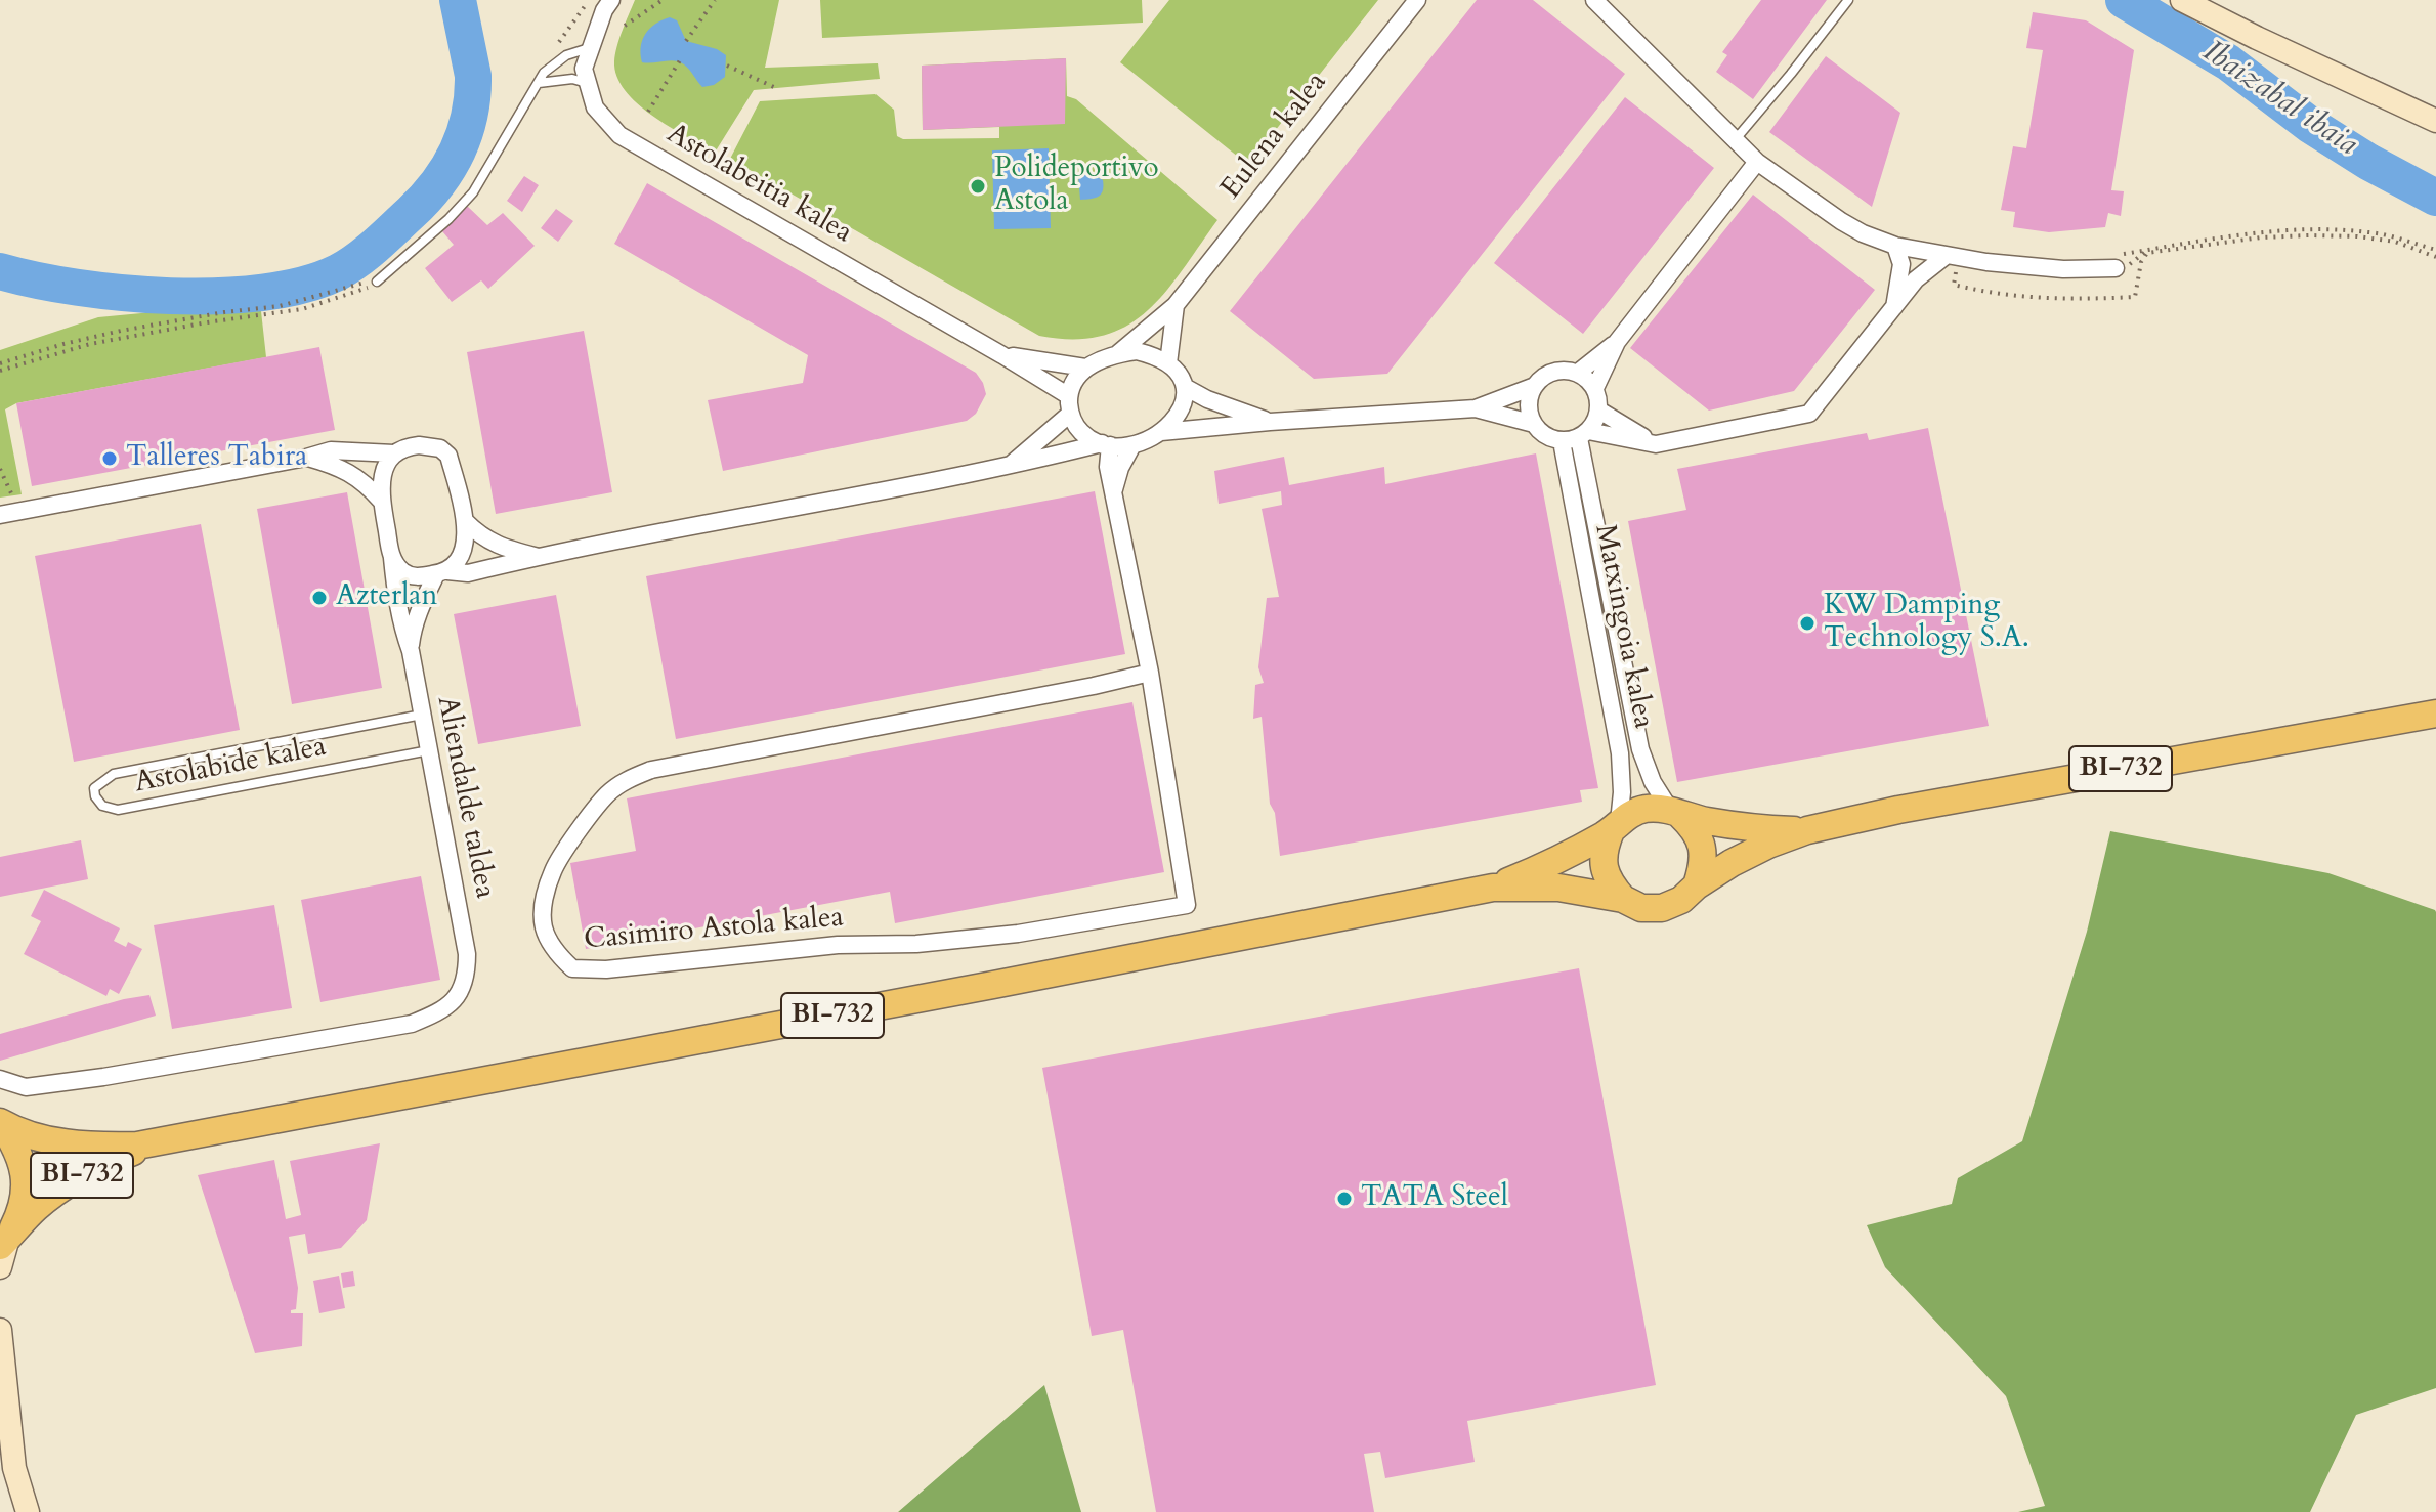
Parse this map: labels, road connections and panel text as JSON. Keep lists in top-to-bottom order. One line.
{"streets":{"main road":["BI-732"],"street":["Eulena kalea","Astolabeitia kalea","Matxingoia kalea","Aliendalde taldea","Casimiro Astola kalea"],"lane":["Astolabide kalea"]},"crossings":[["Eulena kalea","Astolabeitia kalea"],["Eulena kalea","Casimiro Astola kalea"],["Astolabeitia kalea","Casimiro Astola kalea"],["Matxingoia kalea","BI-732"],["Astolabide kalea","Aliendalde taldea"]],"water":["Ibaizabal ibaia"],"places":["Polideportivo Astola","Talleres Tabira","Azterlan","KW Damping Technology S.A.","TATA Steel"]}
